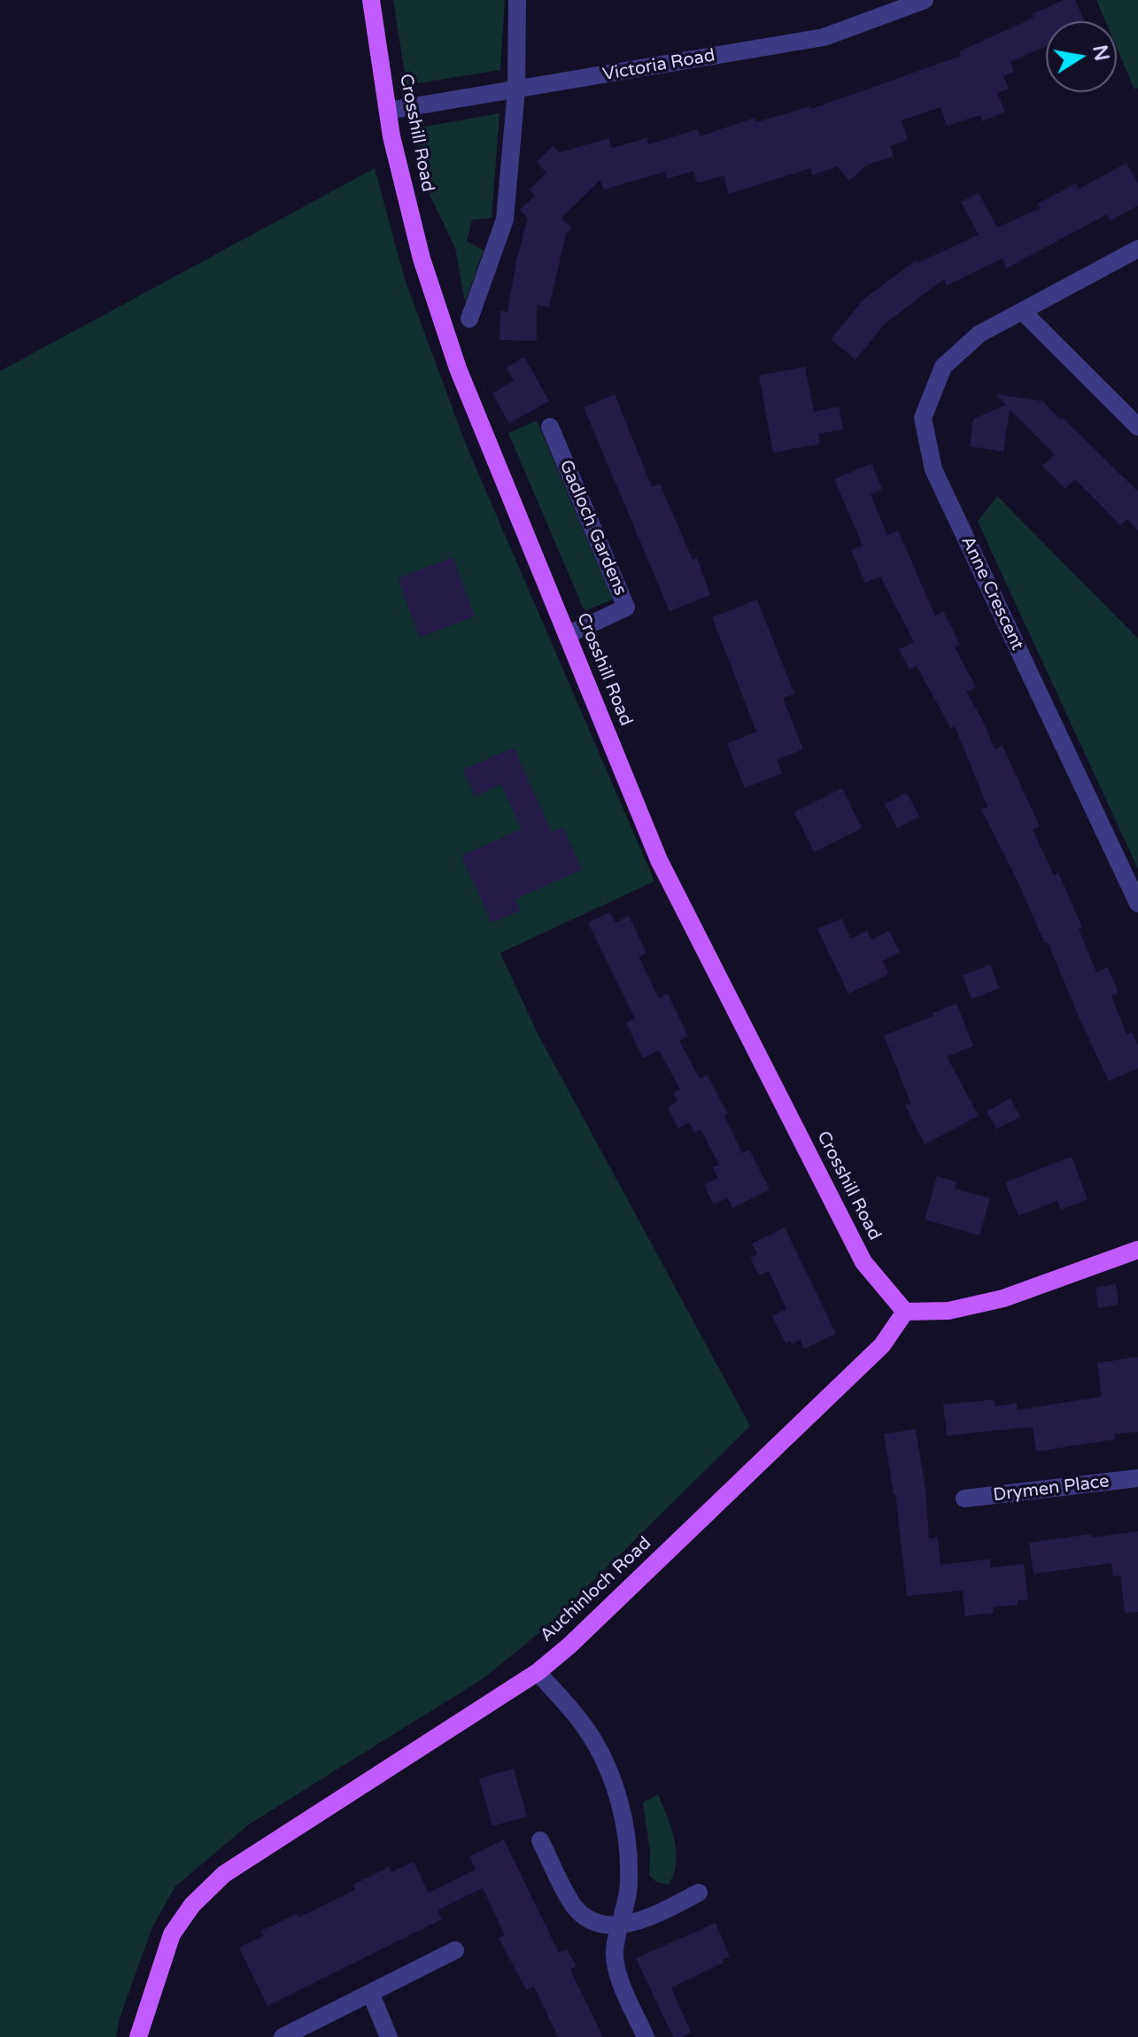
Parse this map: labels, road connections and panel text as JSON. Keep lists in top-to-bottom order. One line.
{"streets":{"main road":["Crosshill Road","Auchinloch Road"],"street":["Victoria Road","Gadloch Gardens","Anne Crescent","Drymen Place"]},"crossings":[["Victoria Road","Crosshill Road"],["Crosshill Road","Gadloch Gardens"],["Crosshill Road","Auchinloch Road"]],"north":"right"}
